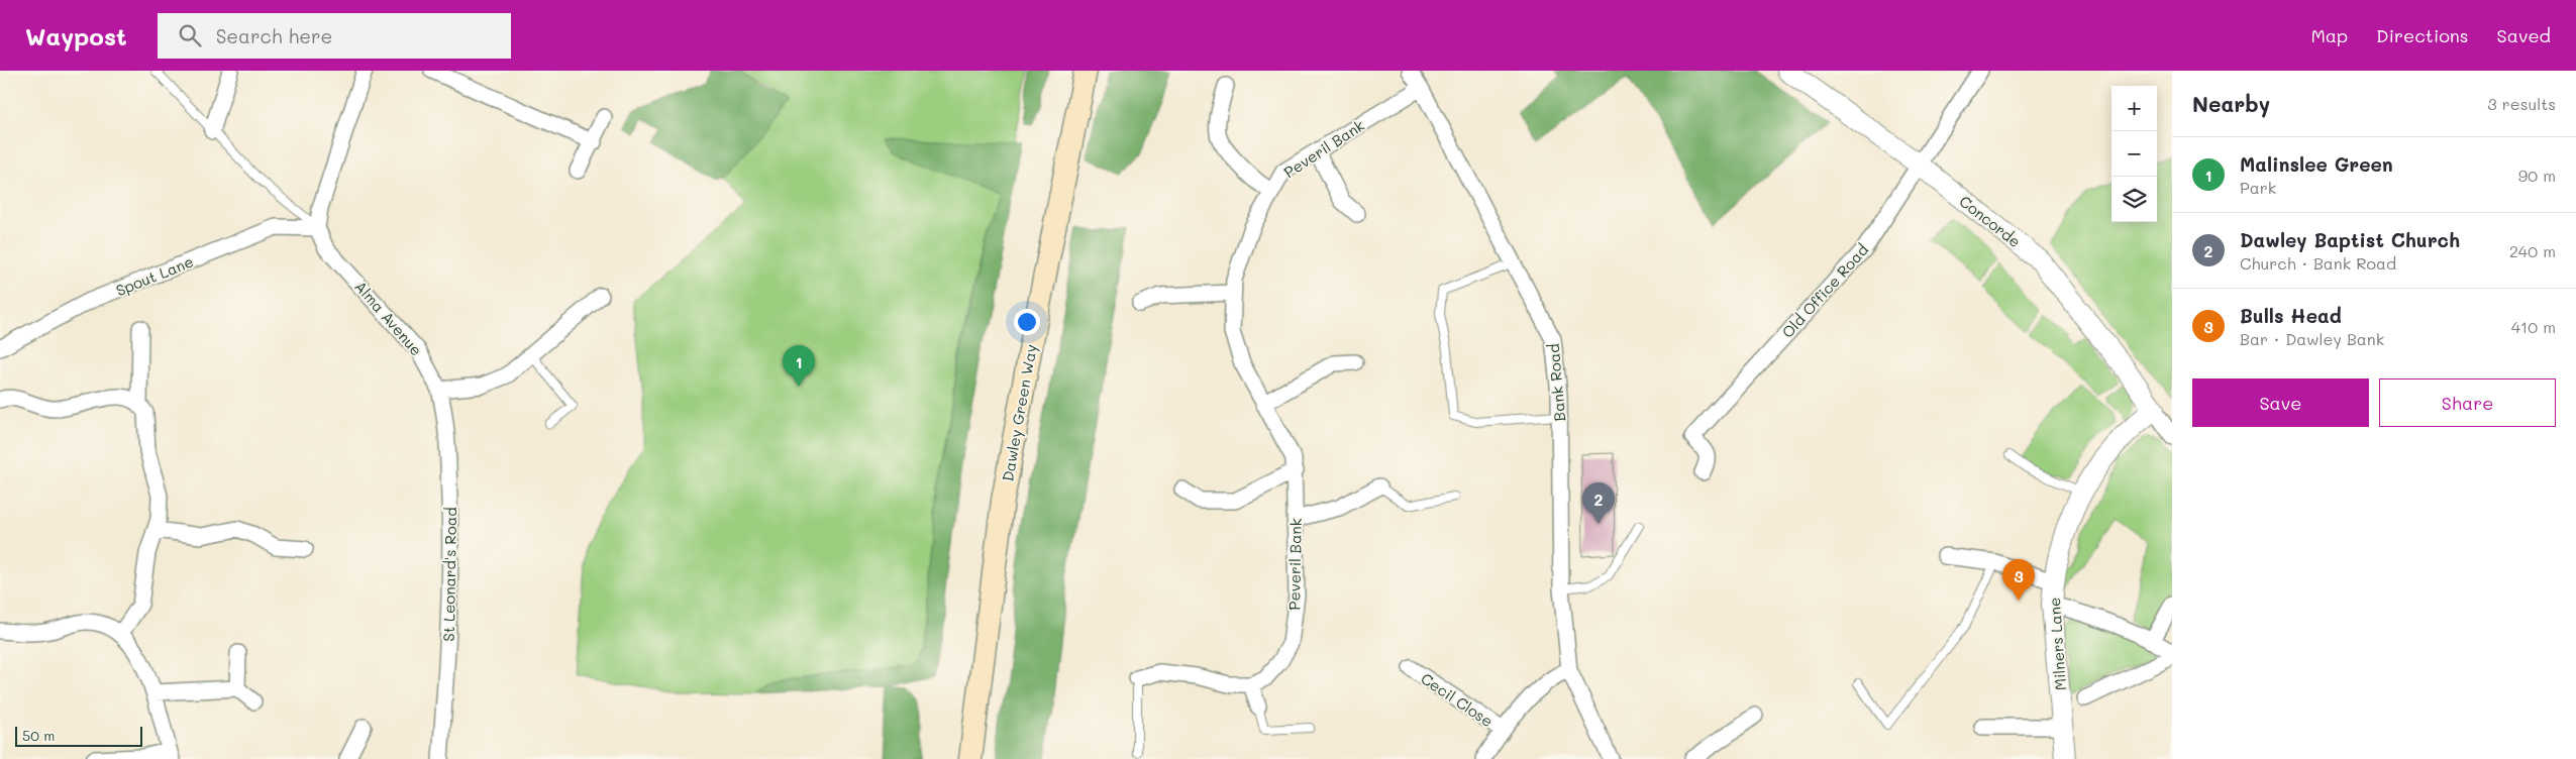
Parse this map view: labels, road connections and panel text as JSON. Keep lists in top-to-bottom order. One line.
{"streets":{"main road":["Dawley Green Way"],"street":["Peveril Bank","Concorde","Spout Lane","Old Office Road","Alma Avenue","Bank Road","St Leonard's Road","Milners Lane","Cecil Close"]},"crossings":[["Peveril Bank","Bank Road"],["Concorde","Old Office Road"],["Concorde","Milners Lane"],["Spout Lane","Alma Avenue"],["Alma Avenue","St Leonard's Road"]],"scale_bar":"50 m","page":{"header":"Waypost","search":"Search here","nav":["Map","Directions","Saved"],"heading":["Nearby","3 results"],"map_buttons":["+","−"],"list":[{"mark":"1","name":"Malinslee Green","note":"Park","value":"90 m"},{"mark":"2","name":"Dawley Baptist Church","note":"Church · Bank Road","value":"240 m"},{"mark":"3","name":"Bulls Head","note":"Bar · Dawley Bank","value":"410 m"}],"pins":["1","2","3"],"buttons":["Save","Share"],"scale":"50 m"}}
